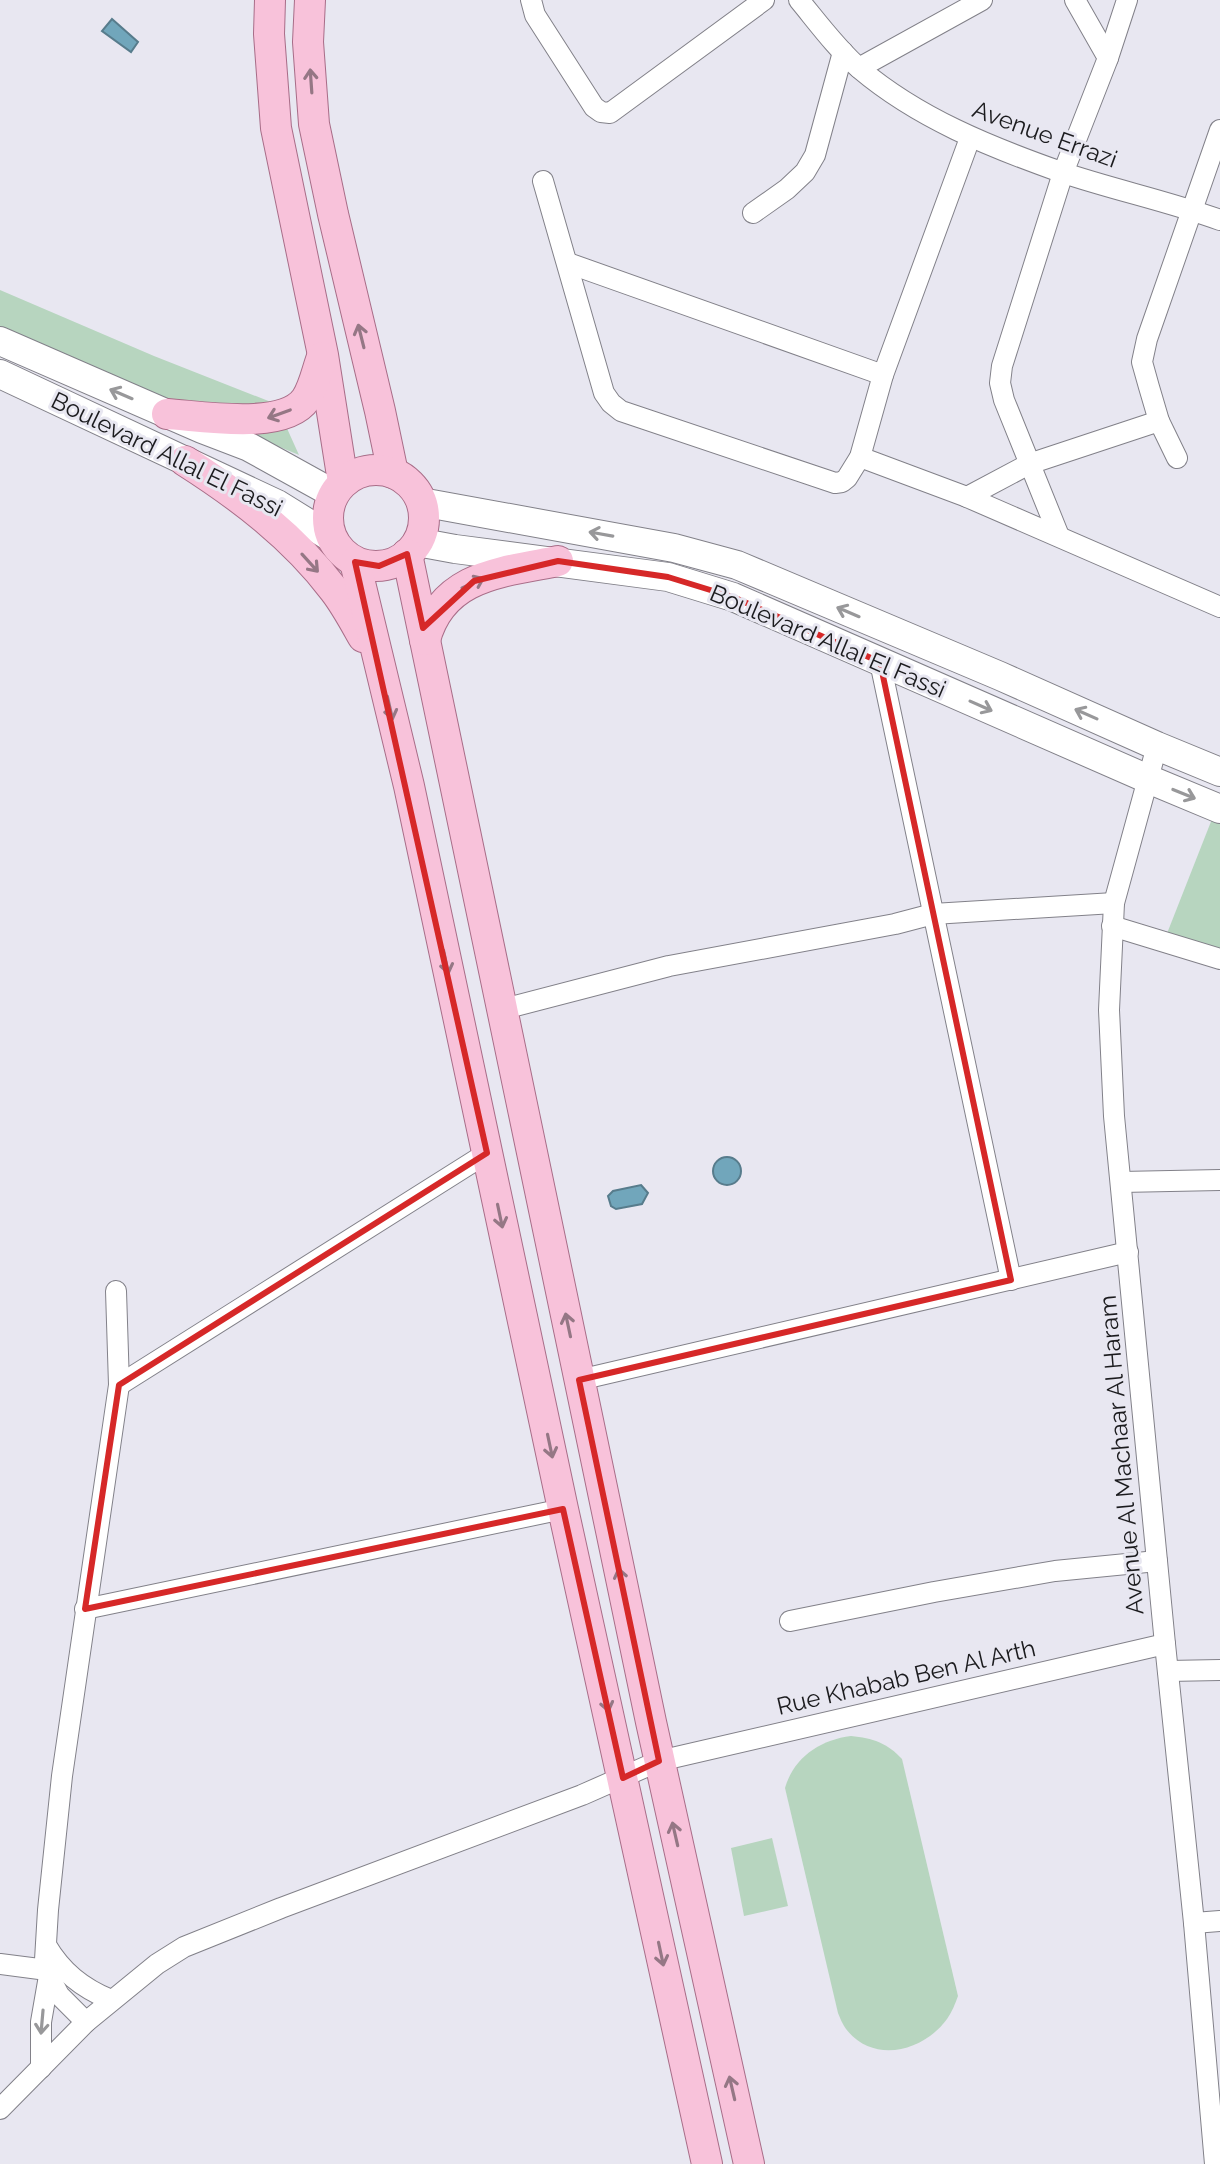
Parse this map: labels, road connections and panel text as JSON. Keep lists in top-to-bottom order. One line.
{"streets":{"main road":["Boulevard Allal El Fassi"],"street":["Avenue Errazi","Avenue Al Machaar Al Haram","Rue Khabab Ben Al Arth"]},"crossings":[["Boulevard Allal El Fassi","Avenue Al Machaar Al Haram"],["Avenue Al Machaar Al Haram","Rue Khabab Ben Al Arth"]]}
